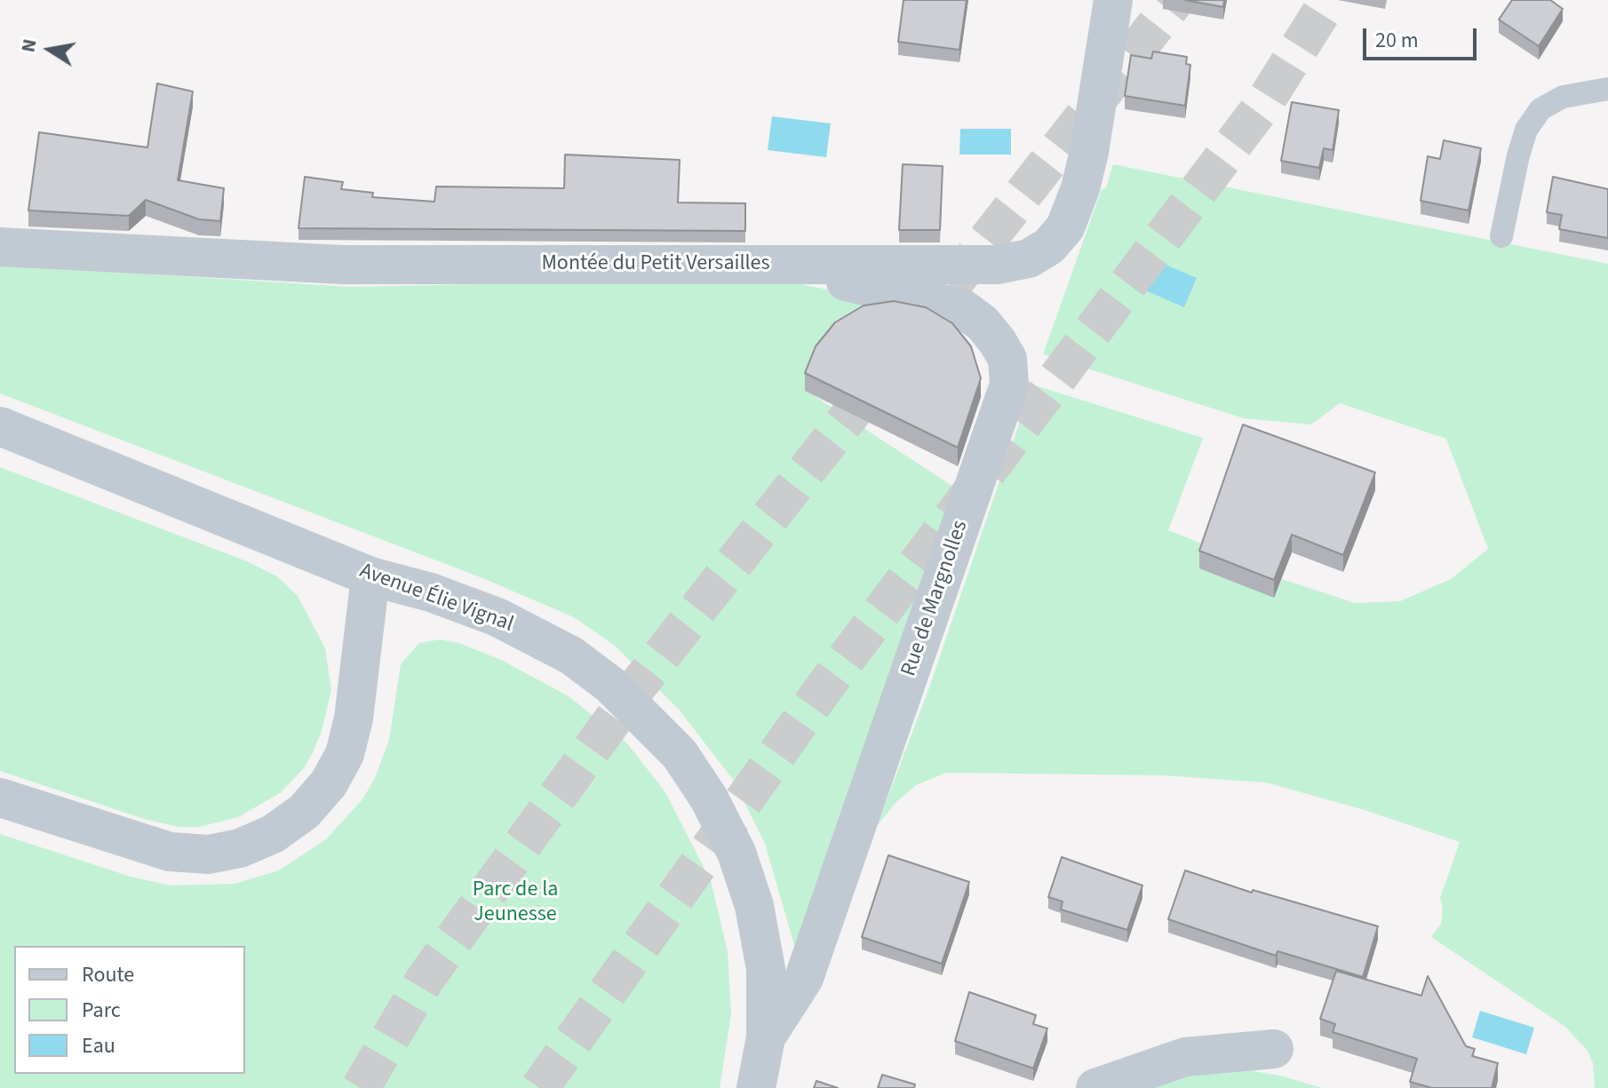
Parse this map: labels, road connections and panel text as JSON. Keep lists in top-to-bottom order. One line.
{"streets":{"street":["Montée du Petit Versailles","Avenue Élie Vignal","Rue de Margnolles"]},"crossings":[["Montée du Petit Versailles","Rue de Margnolles"],["Avenue Élie Vignal","Rue de Margnolles"]],"parks":["Parc de la Jeunesse"],"legend":["Route","Parc","Eau"],"scale_bar":"20 m","north":"left"}
